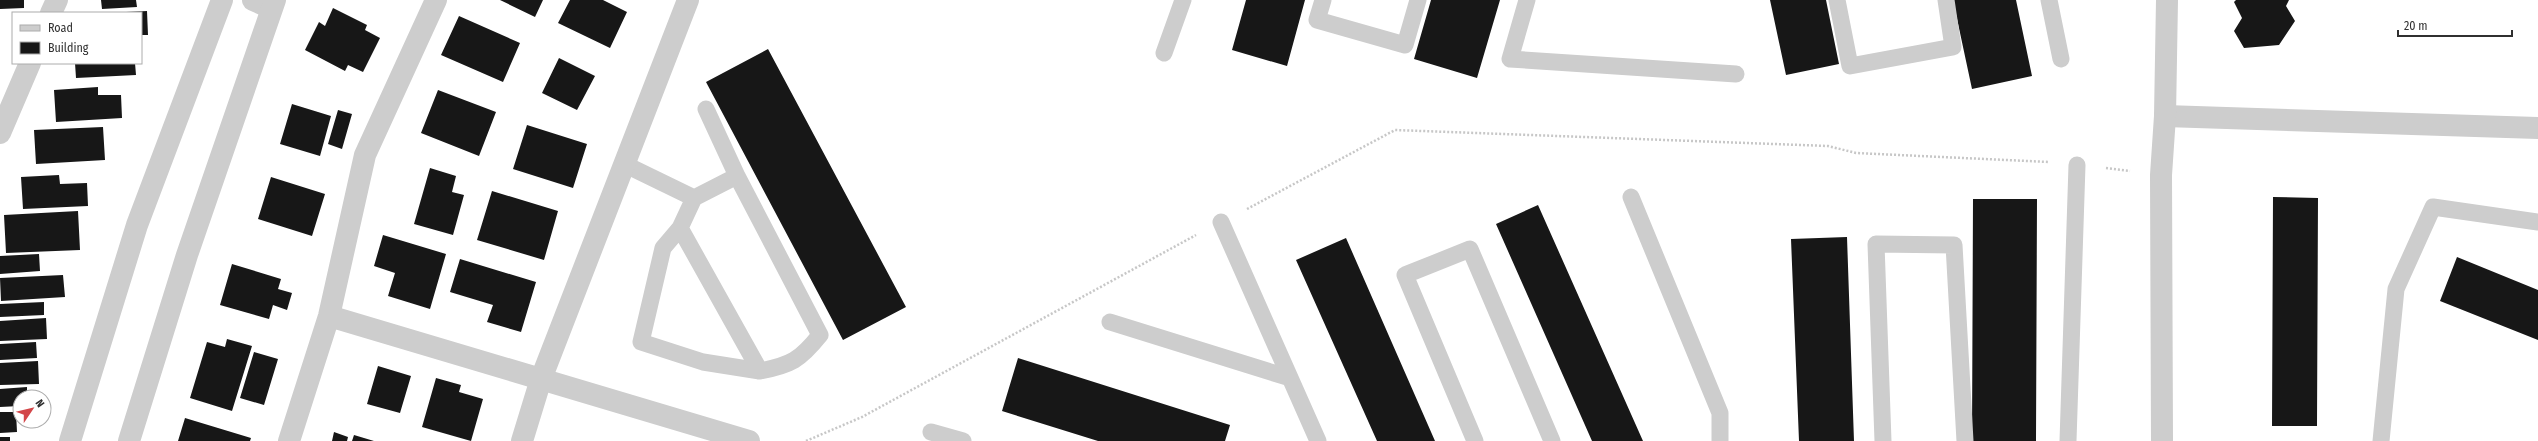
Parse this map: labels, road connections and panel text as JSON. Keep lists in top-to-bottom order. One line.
{"legend":["Road","Building"],"scale_bar":"20 m","north":"top right"}
